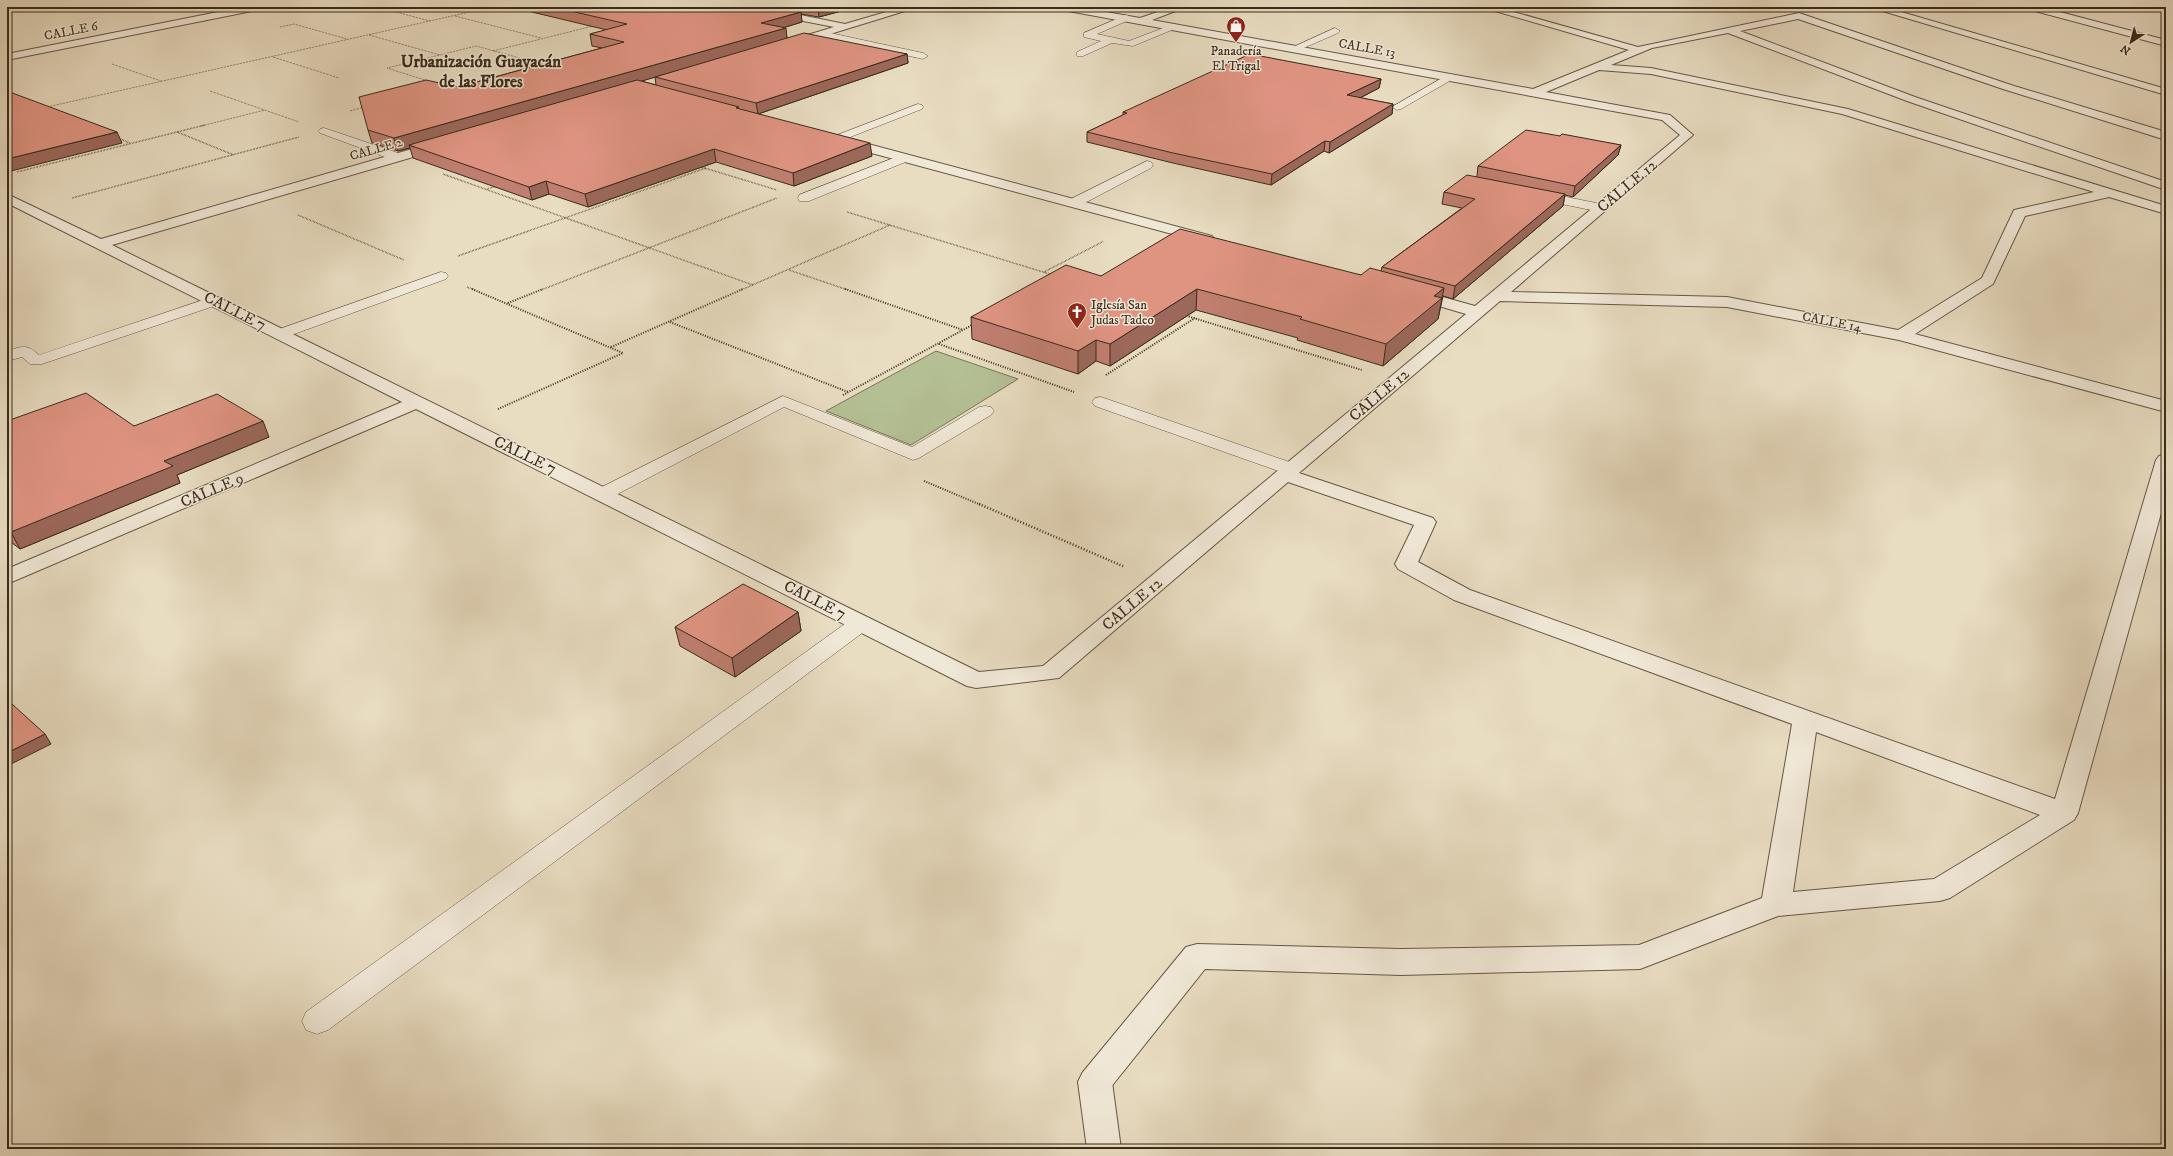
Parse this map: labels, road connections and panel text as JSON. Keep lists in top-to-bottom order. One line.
{"streets":{"street":["CALLE 6","CALLE 13","CALLE 2","CALLE 12","CALLE 7","CALLE 14","CALLE 9"]},"crossings":[["CALLE 13","CALLE 12"],["CALLE 2","CALLE 7"],["CALLE 12","CALLE 7"],["CALLE 12","CALLE 14"],["CALLE 7","CALLE 9"]],"districts":["Urbanización Guayacán de las Flores"],"places":{"shop":["Panadería El Trigal"],"church":["Iglesía San Judas Tadeo"]},"north":"bottom left"}
